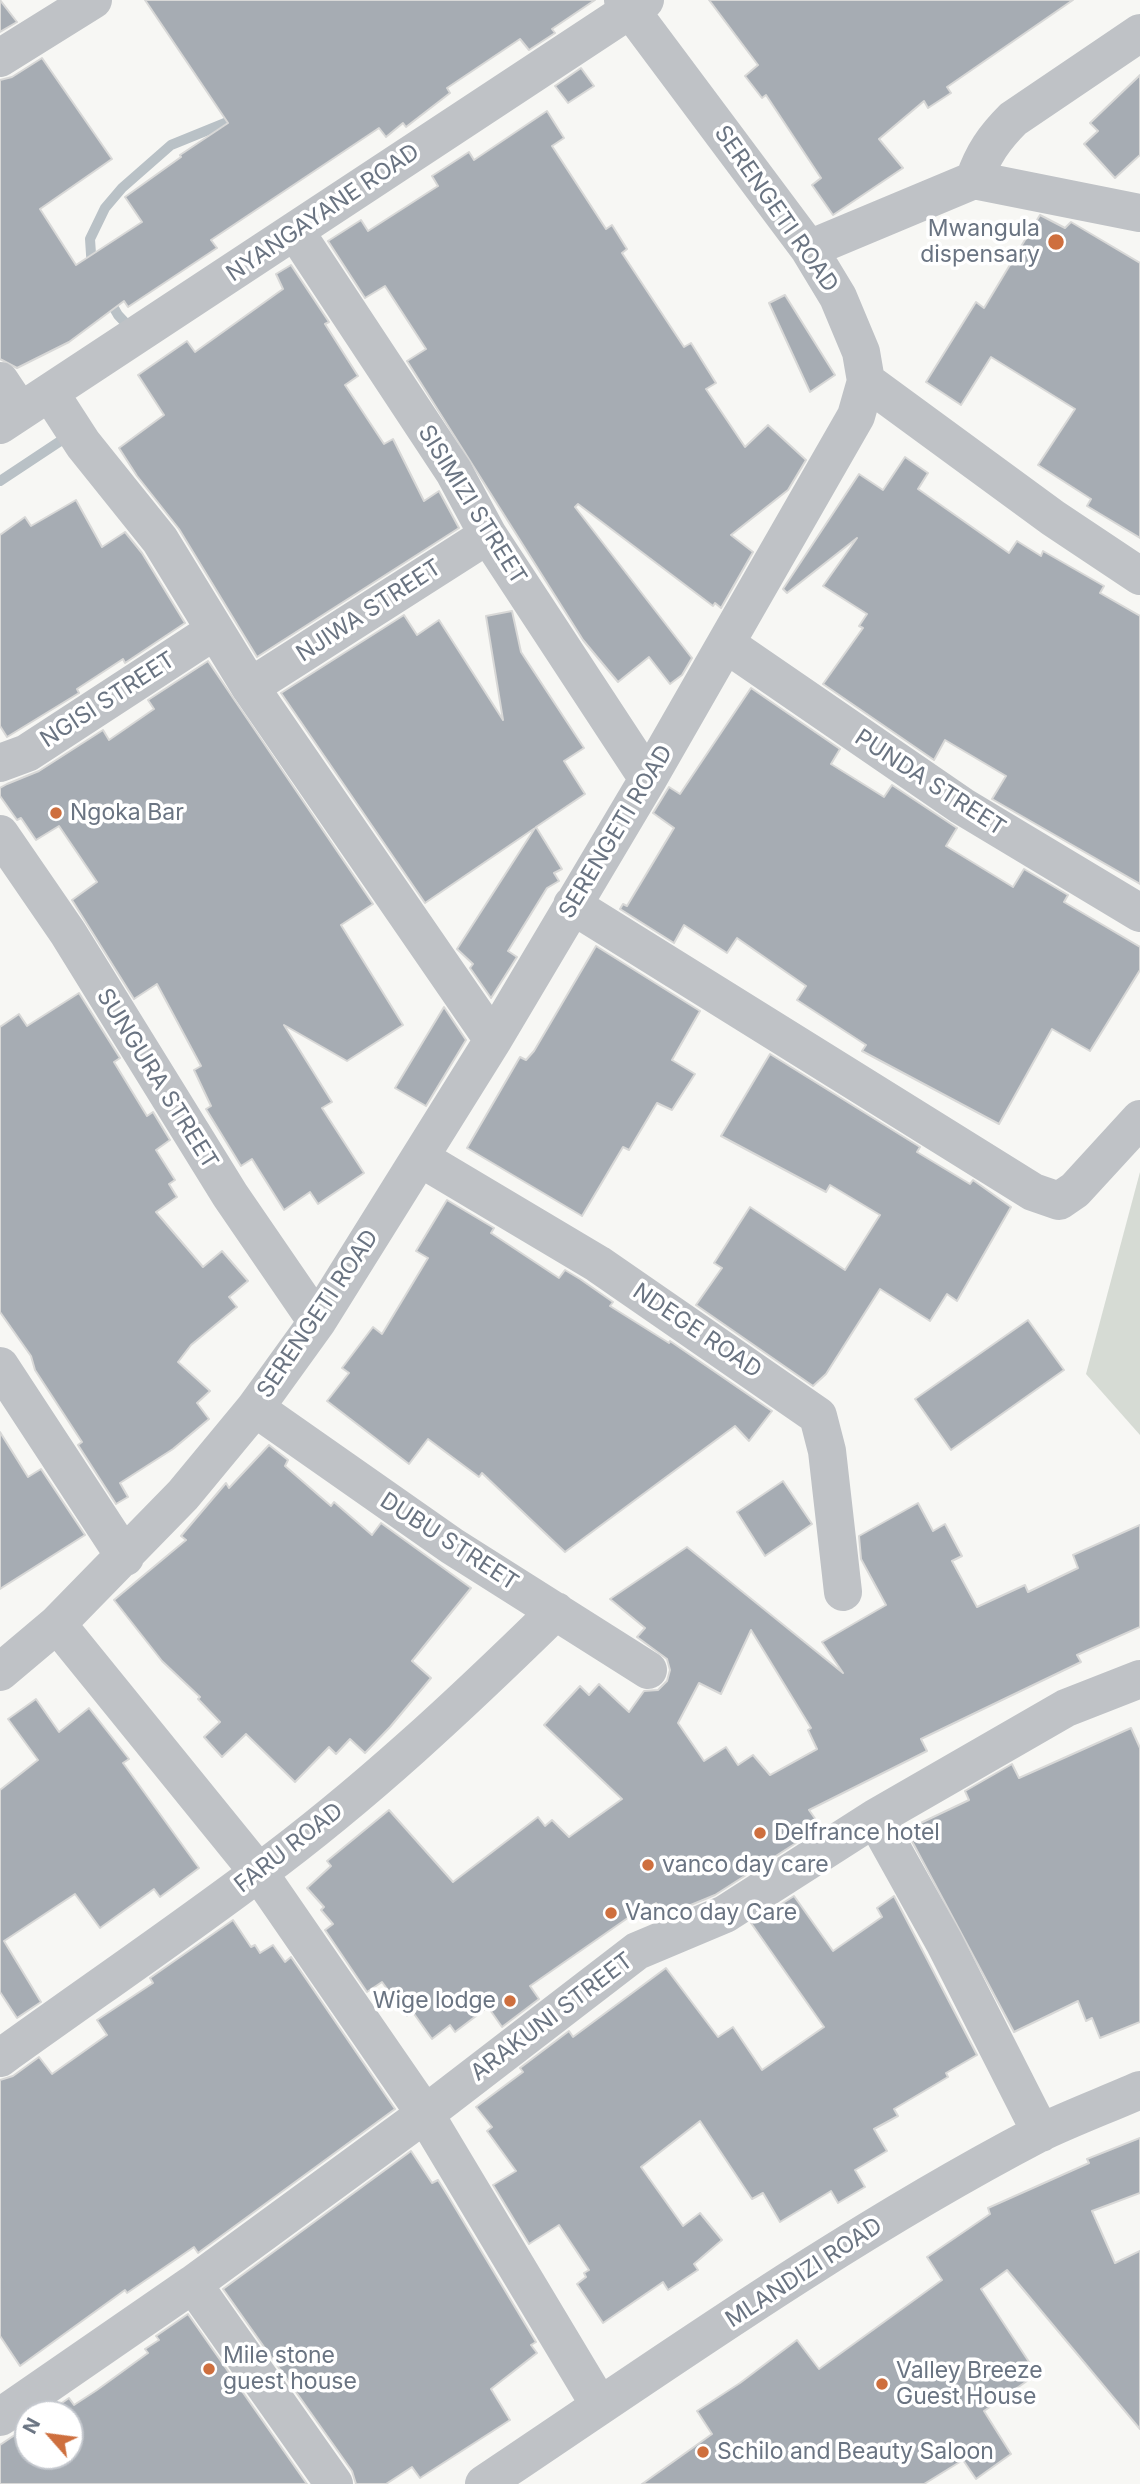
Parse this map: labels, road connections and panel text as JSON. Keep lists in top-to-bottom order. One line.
{"streets":{"street":["SERENGETI ROAD","NYANGAYANE ROAD","SISIMIZI STREET","NJIWA STREET","NGISI STREET","PUNDA STREET","SUNGURA STREET","NDEGE ROAD","DUBU STREET","FARU ROAD","ARAKUNI STREET","MLANDIZI ROAD"]},"crossings":[["SERENGETI ROAD","NYANGAYANE ROAD"],["SERENGETI ROAD","SISIMIZI STREET"],["SERENGETI ROAD","PUNDA STREET"],["SERENGETI ROAD","SUNGURA STREET"],["SERENGETI ROAD","NDEGE ROAD"],["SERENGETI ROAD","DUBU STREET"],["NYANGAYANE ROAD","SISIMIZI STREET"],["SISIMIZI STREET","NJIWA STREET"],["DUBU STREET","FARU ROAD"]],"places":["Mwangula dispensary","Ngoka Bar","Delfrance hotel","vanco day care","Vanco day Care","Wige lodge","Mile stone guest house","Valley Breeze Guest House","Schilo and Beauty Saloon"],"north":"top left"}
